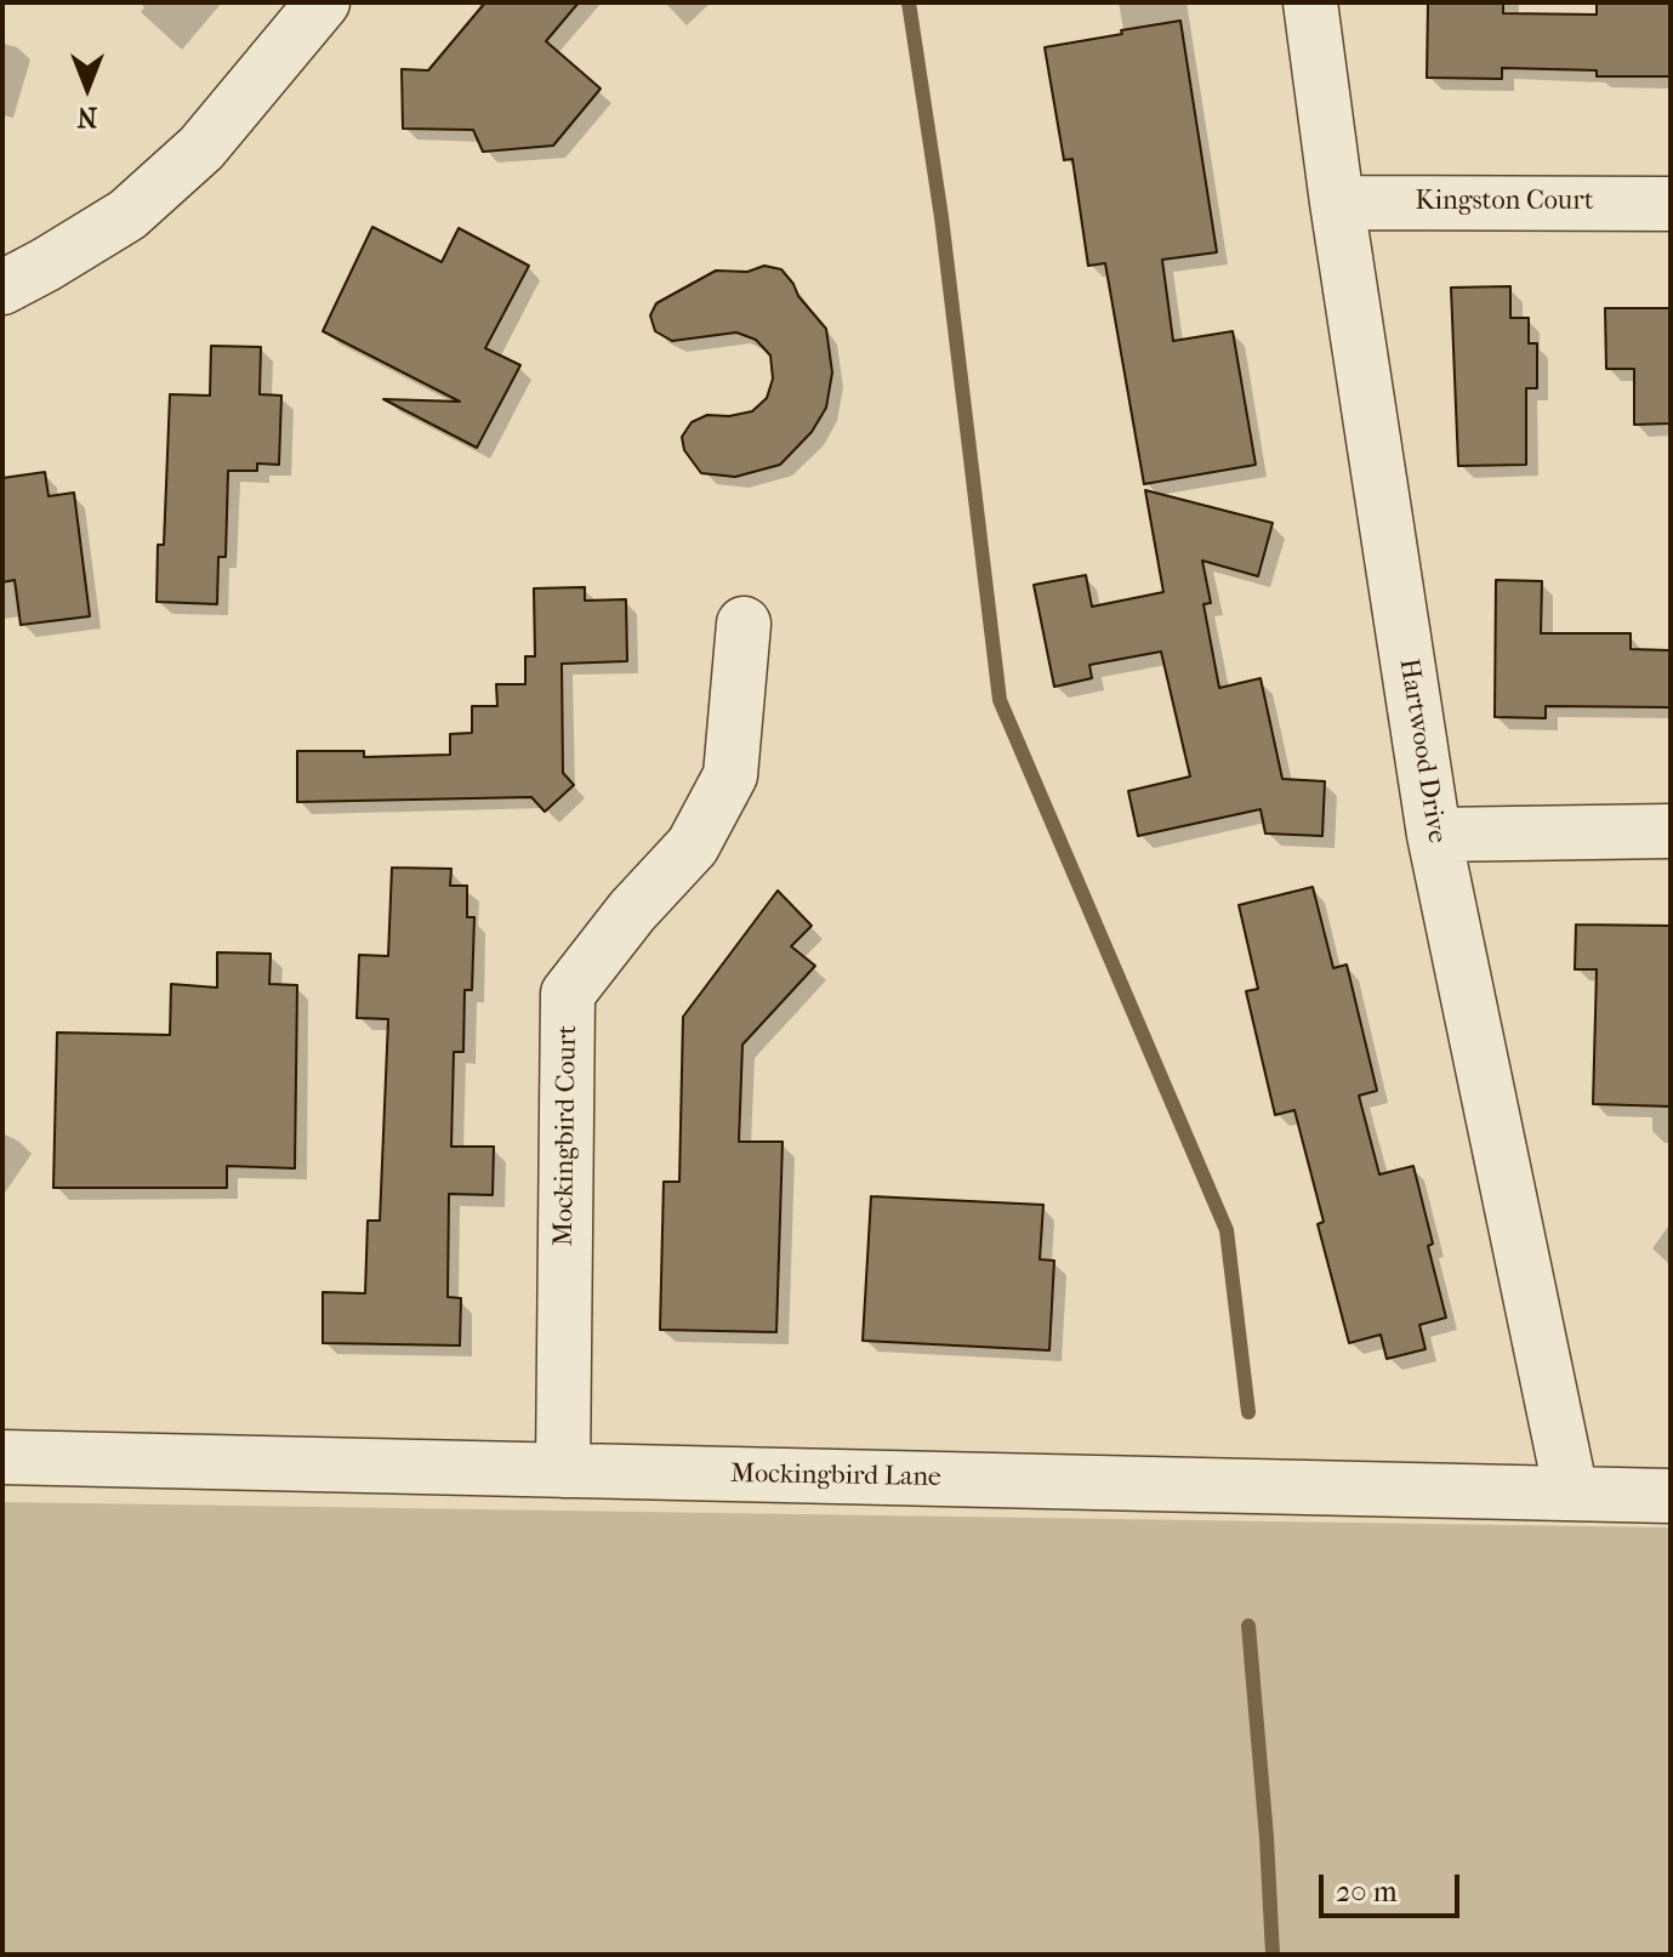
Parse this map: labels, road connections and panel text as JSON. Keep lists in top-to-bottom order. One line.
{"streets":{"street":["Kingston Court","Hartwood Drive","Mockingbird Court","Mockingbird Lane"]},"crossings":[["Kingston Court","Hartwood Drive"],["Hartwood Drive","Mockingbird Lane"],["Mockingbird Court","Mockingbird Lane"]],"scale_bar":"20 m","north":"bottom"}
